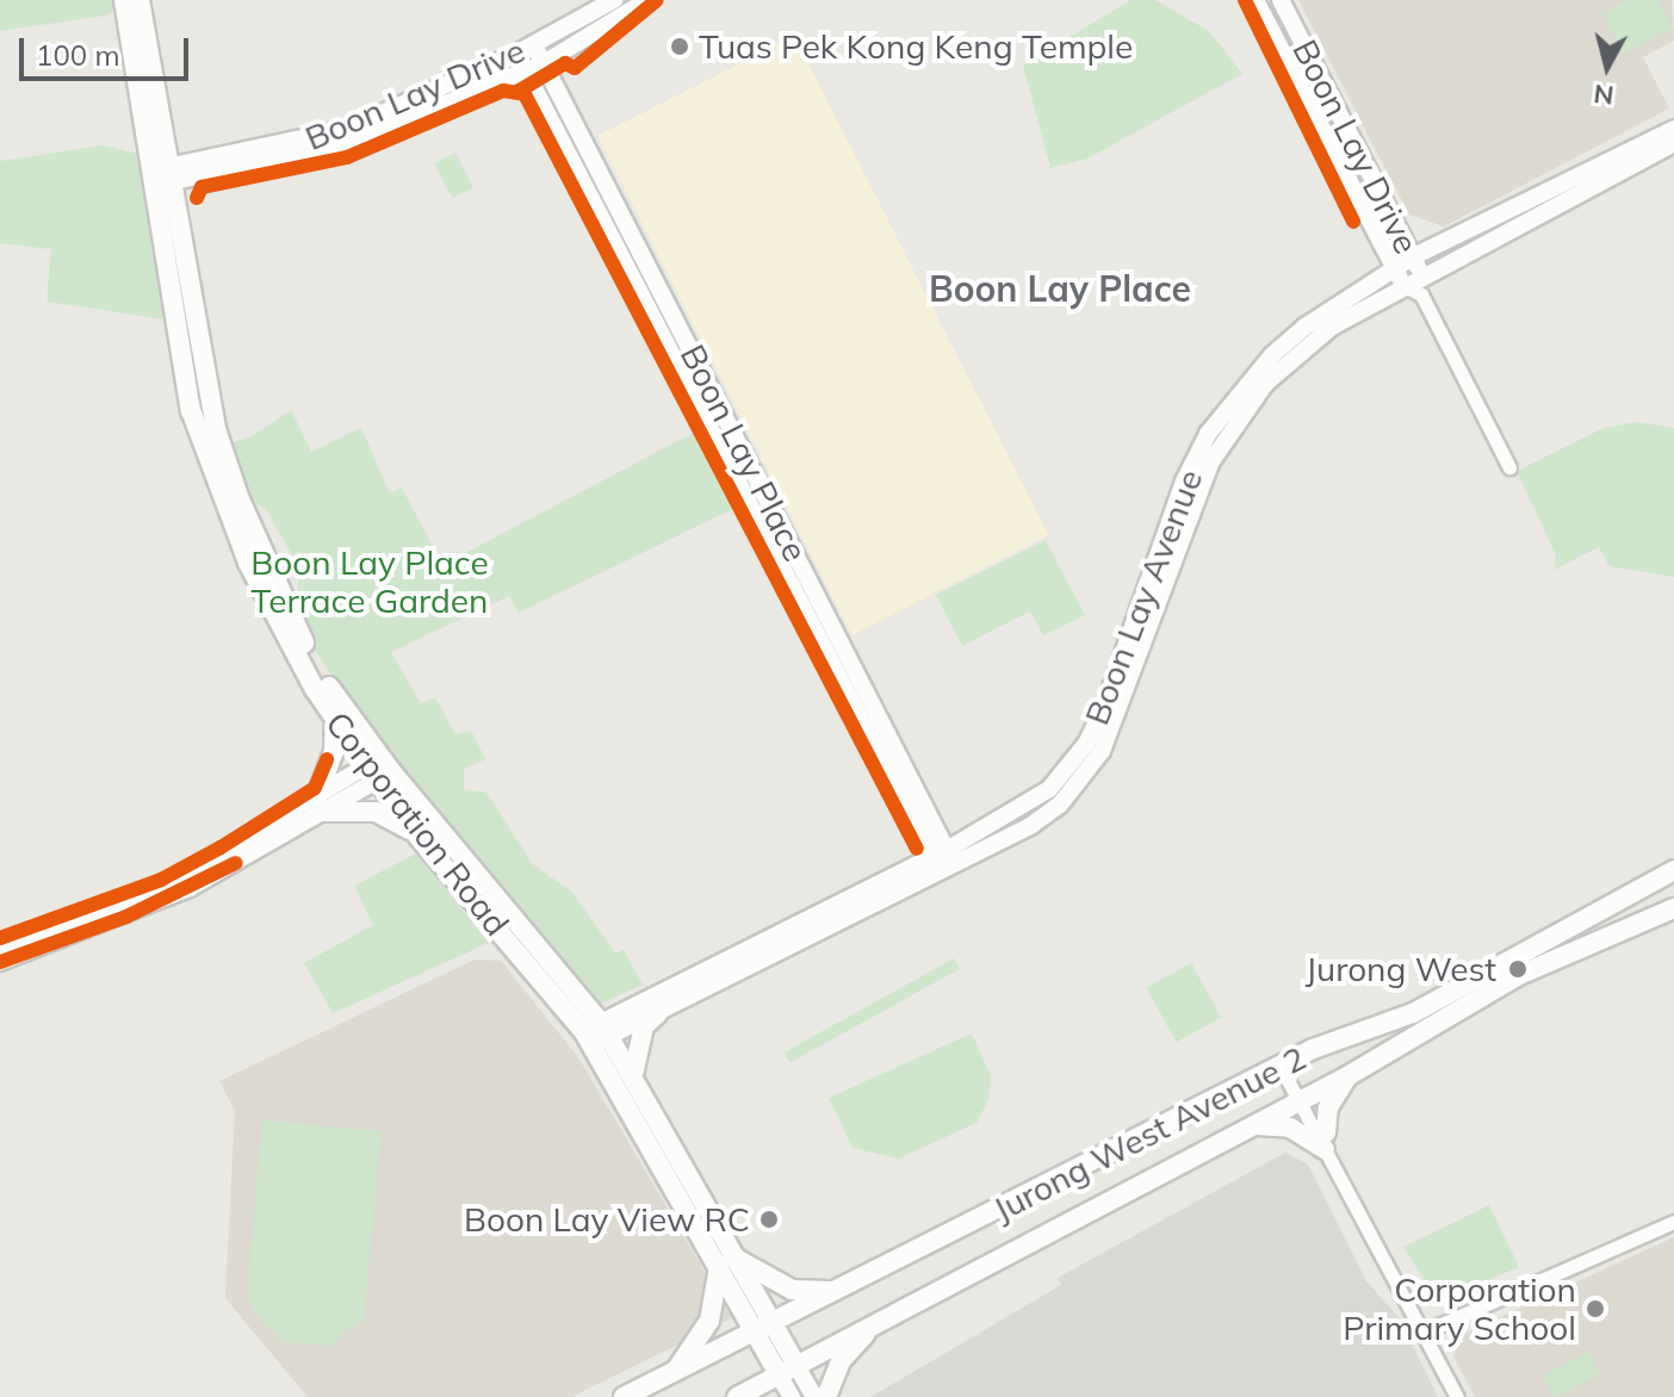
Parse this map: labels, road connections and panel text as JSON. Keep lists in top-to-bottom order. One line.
{"streets":{"main road":["Corporation Road","Jurong West Avenue 2"],"street":["Boon Lay Drive","Boon Lay Place","Boon Lay Avenue"]},"crossings":[["Boon Lay Drive","Boon Lay Place"],["Boon Lay Drive","Boon Lay Avenue"],["Boon Lay Drive","Corporation Road"],["Boon Lay Place","Boon Lay Avenue"],["Boon Lay Avenue","Corporation Road"],["Corporation Road","Jurong West Avenue 2"]],"districts":["Boon Lay Place"],"parks":["Boon Lay Place Terrace Garden"],"places":["Tuas Pek Kong Keng Temple","Jurong West","Boon Lay View RC","Corporation Primary School"],"scale_bar":"100 m","north":"bottom"}
